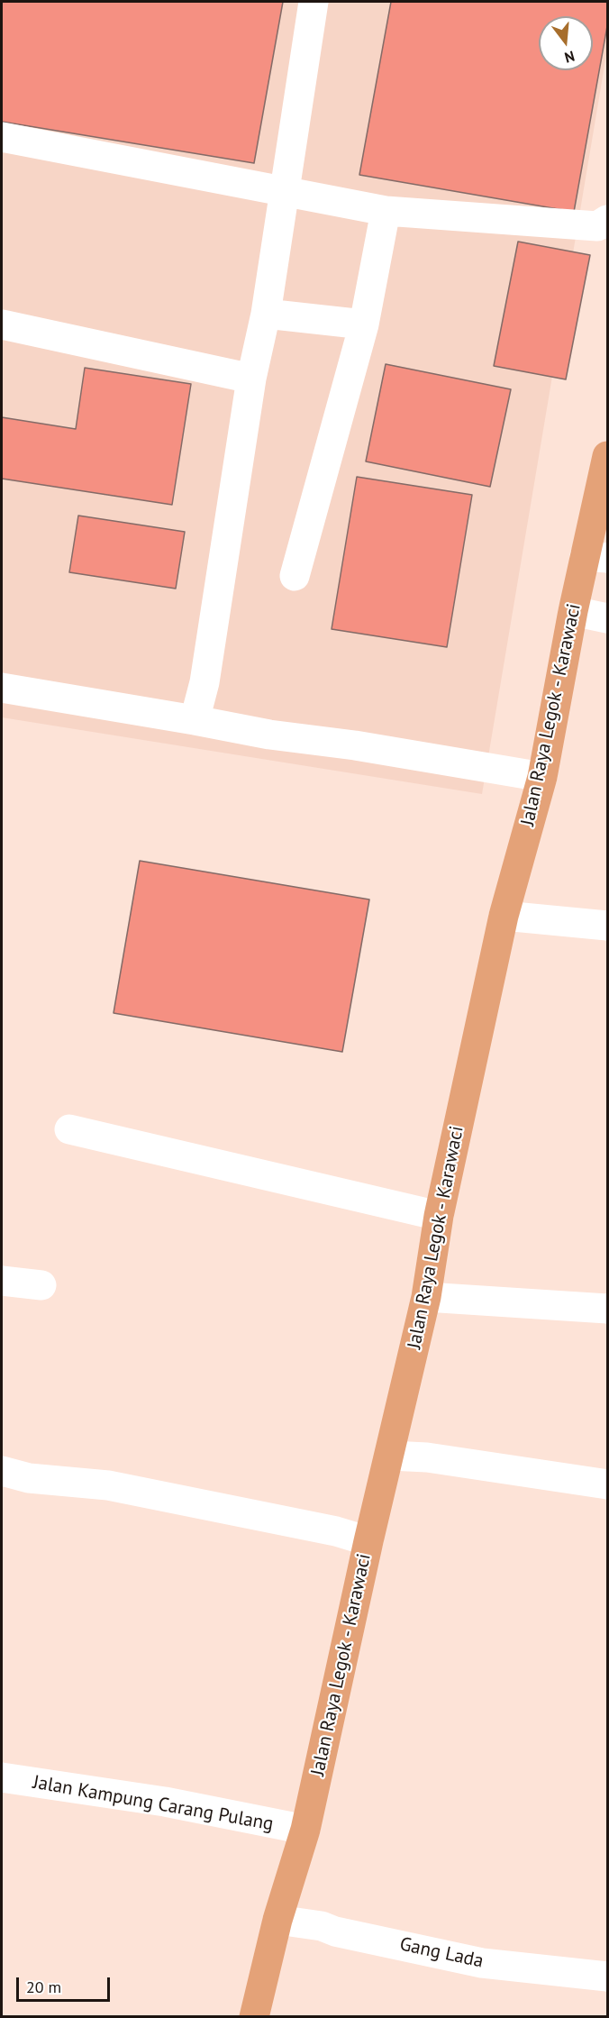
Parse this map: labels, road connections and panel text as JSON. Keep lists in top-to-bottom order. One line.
{"streets":{"main road":["Jalan Raya Legok - Karawaci"],"street":["Jalan Kampung Carang Pulang","Gang Lada"]},"crossings":[["Jalan Raya Legok - Karawaci","Jalan Kampung Carang Pulang"],["Jalan Raya Legok - Karawaci","Gang Lada"]],"scale_bar":"20 m","north":"bottom"}
